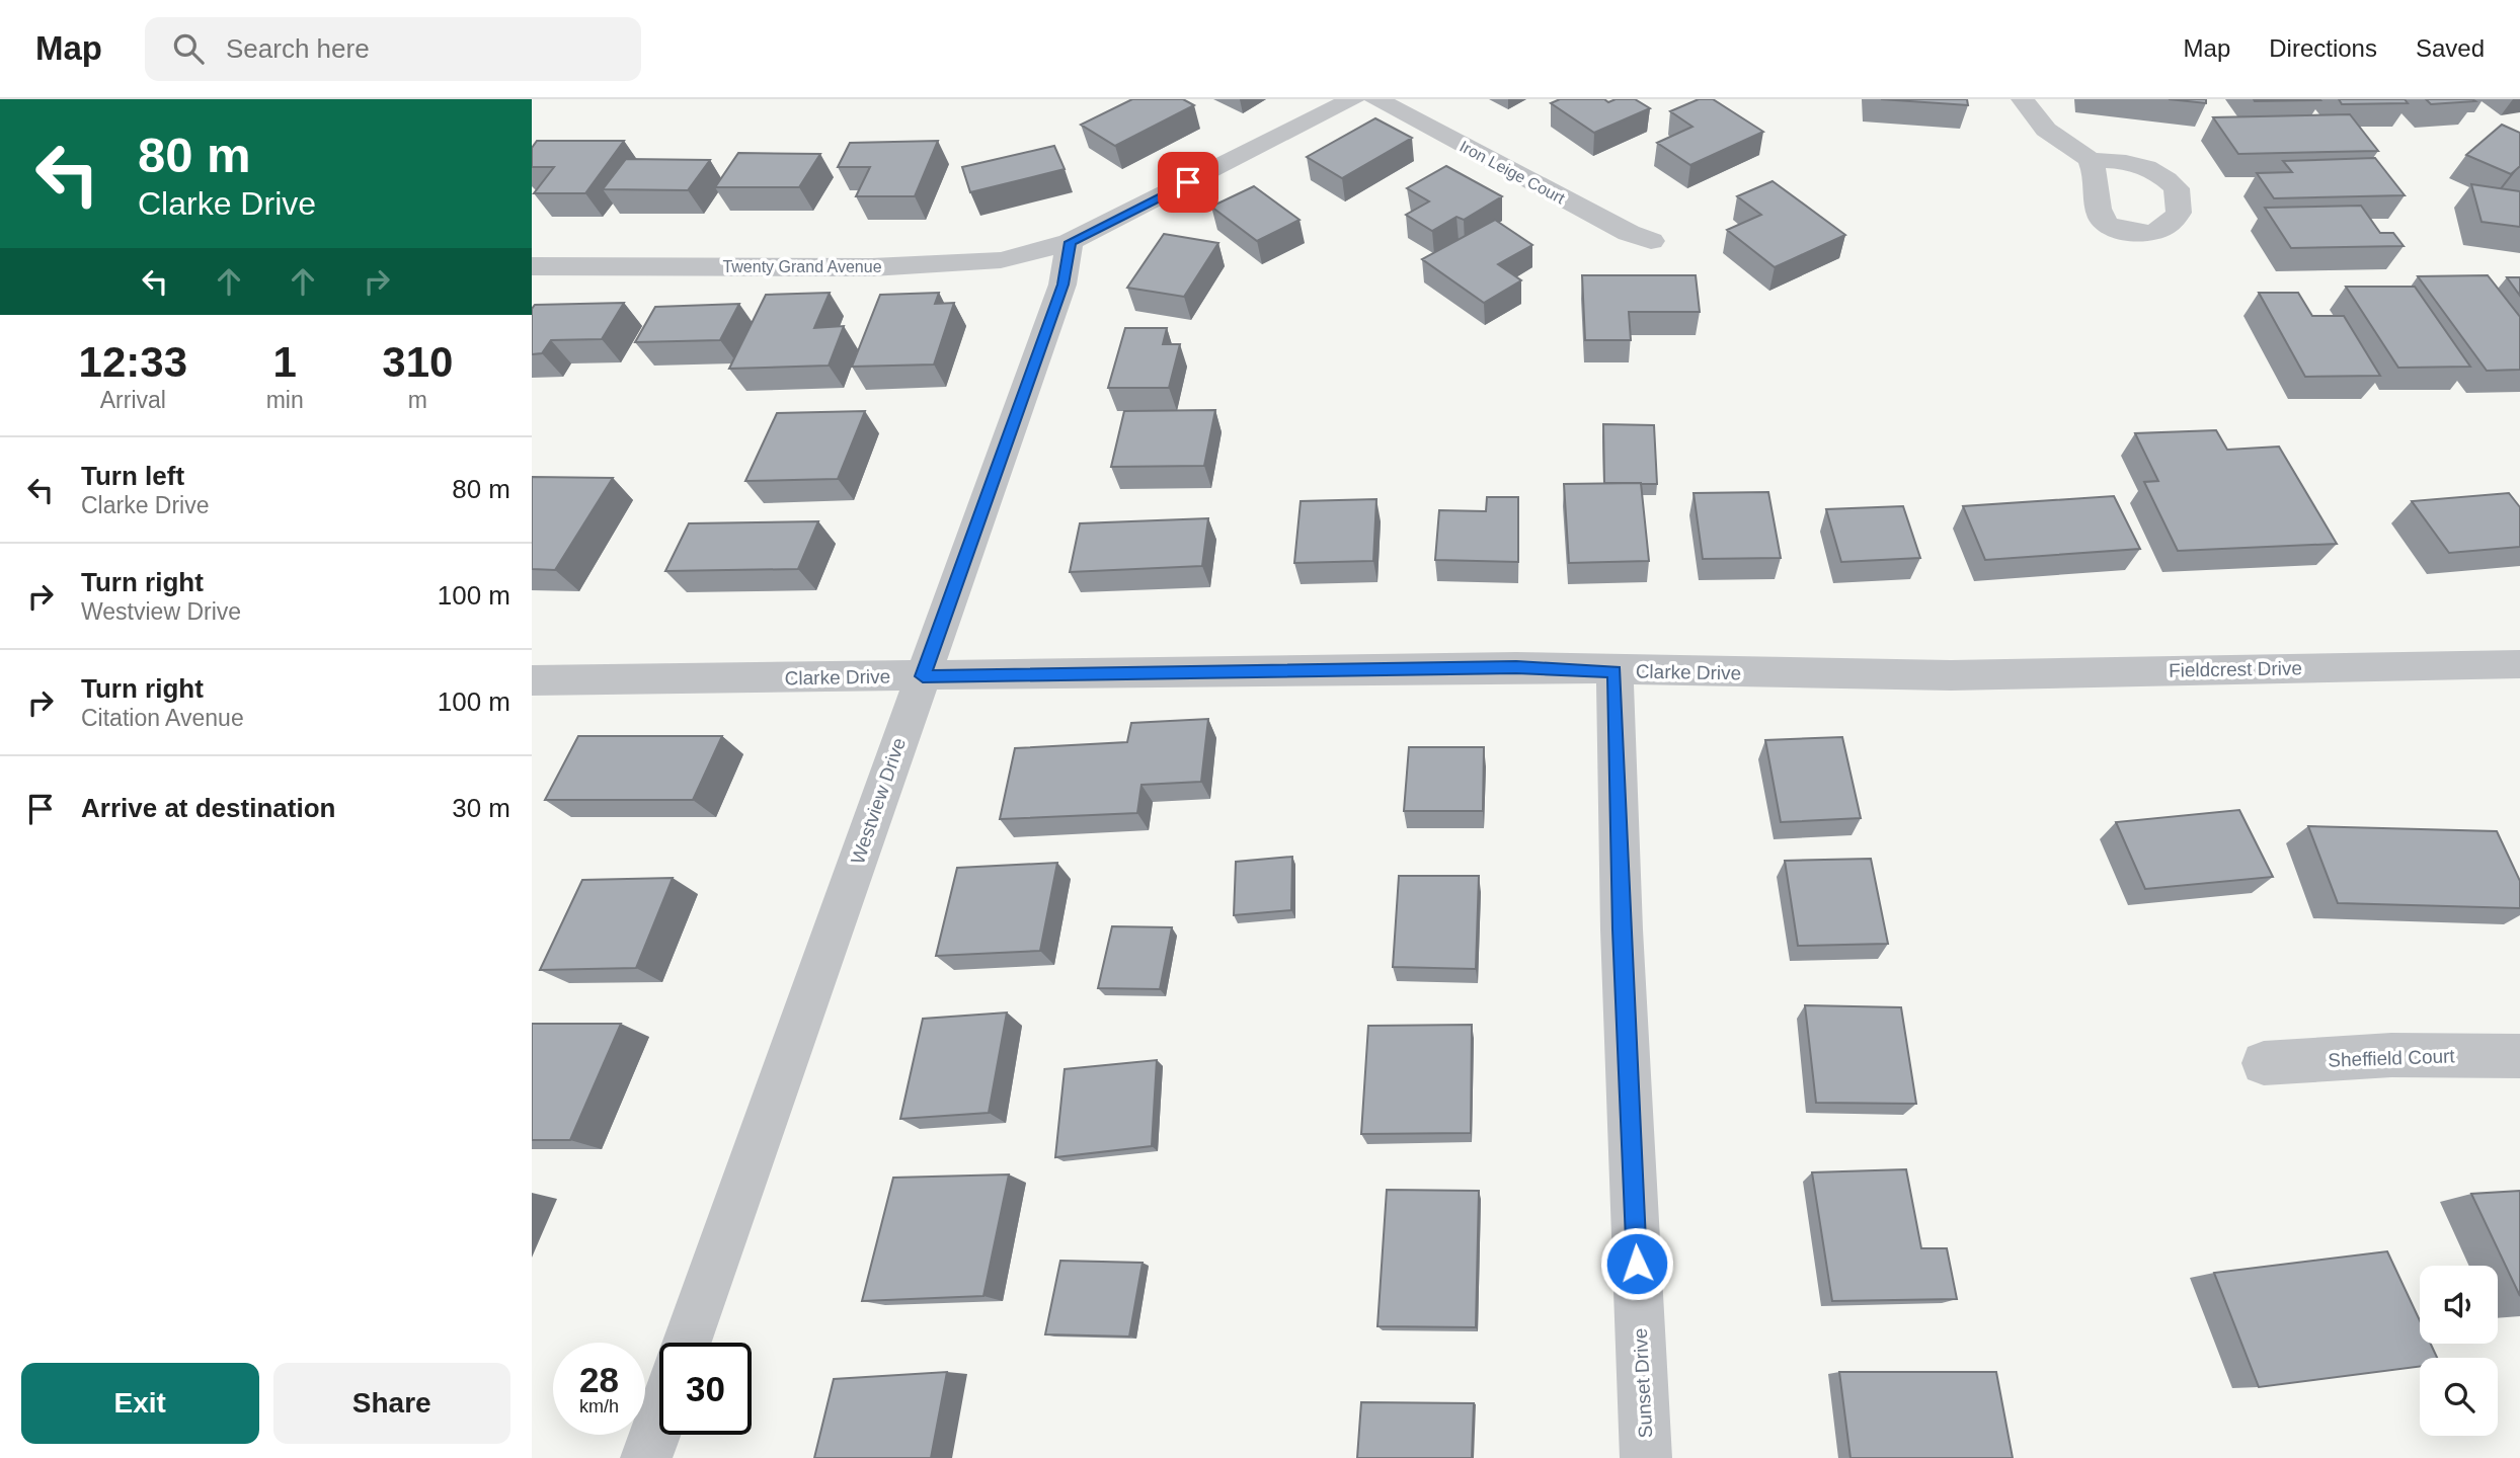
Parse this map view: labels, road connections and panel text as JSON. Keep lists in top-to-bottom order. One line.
{"streets":{"street":["Iron Leige Court","Twenty Grand Avenue","Fieldcrest Drive","Clarke Drive","Westview Drive","Sheffield Court","Sunset Drive"]},"crossings":[["Twenty Grand Avenue","Westview Drive"],["Fieldcrest Drive","Clarke Drive"],["Clarke Drive","Westview Drive"],["Clarke Drive","Sunset Drive"]],"page":{"header":"Map","search":"Search here","nav":["Map","Directions","Saved"],"turn":["80 m","Clarke Drive"],"eta":["12:33","Arrival","1","min","310","m"],"list":[{"name":"Turn left","note":"Clarke Drive","value":"80 m"},{"name":"Turn right","note":"Westview Drive","value":"100 m"},{"name":"Turn right","note":"Citation Avenue","value":"100 m"},{"name":"Arrive at destination","value":"30 m"}],"speed":"28 km/h","limit":"30","buttons":["Exit","Share"]}}
